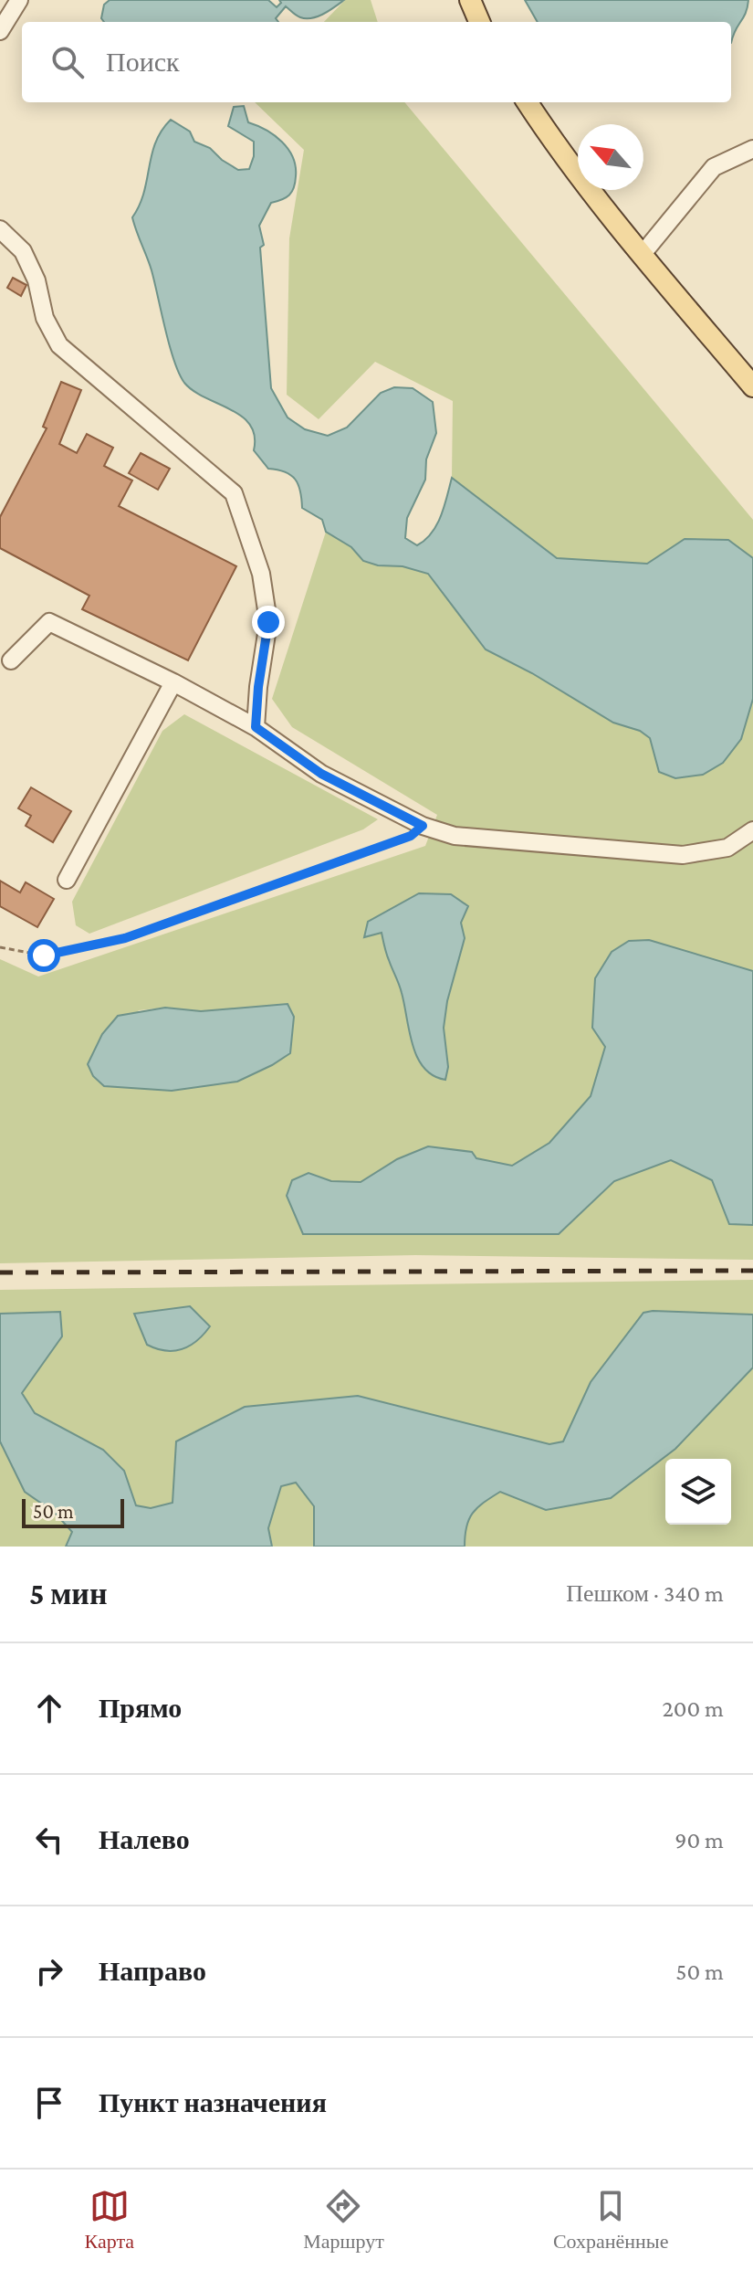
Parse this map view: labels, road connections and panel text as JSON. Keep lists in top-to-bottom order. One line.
{"scale_bar":"50 m","north":"top left","page":{"search":"Поиск","scale":"50 m","heading":["5 мин","Пешком · 340 m"],"list":[["Прямо","200 m"],["Налево","90 m"],["Направо","50 m"],"Пункт назначения"],"nav":["Карта","Маршрут","Сохранённые"]}}
